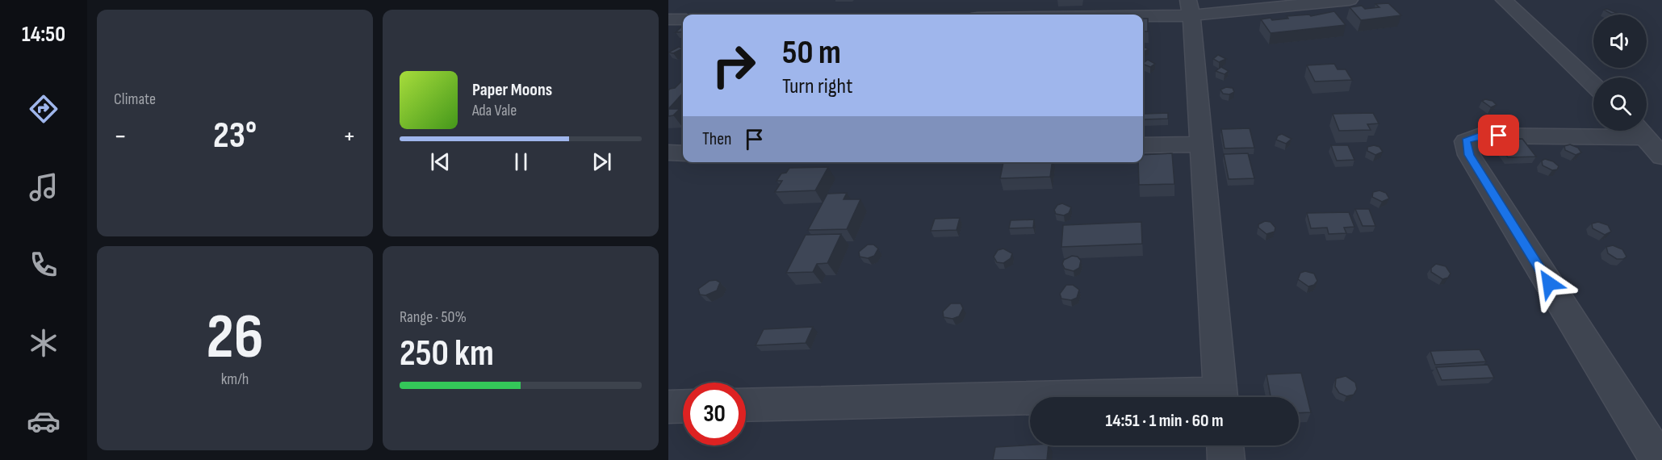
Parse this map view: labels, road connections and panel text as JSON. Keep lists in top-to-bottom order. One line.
{"page":{"tabs":"14:50","tile":["Climate",["26","km/h"],["Range · 50%","250 km"]],"turn":["50 m","Turn right"],"song":["Paper Moons","Ada Vale"],"heat":["−","23°","+"],"then":"Then","limit":"30","trip":"14:51 · 1 min · 60 m"}}
